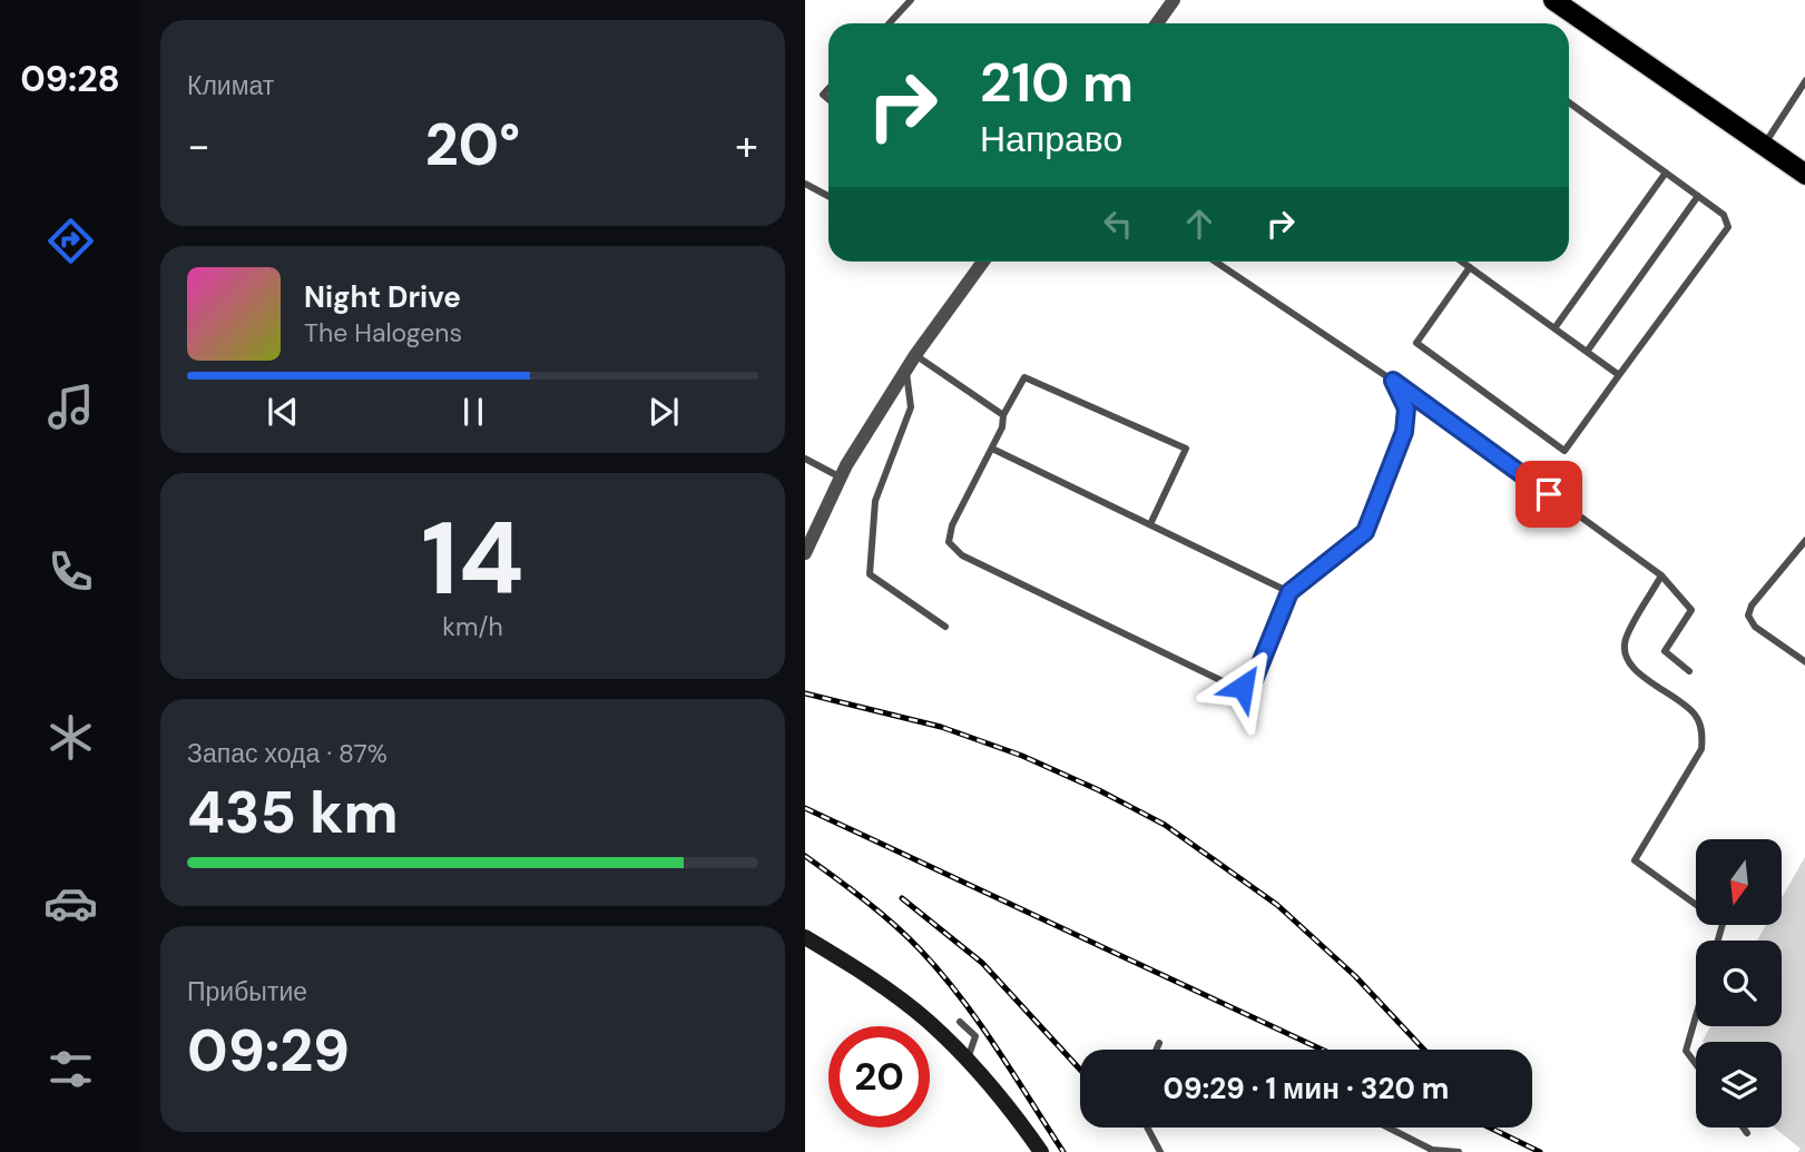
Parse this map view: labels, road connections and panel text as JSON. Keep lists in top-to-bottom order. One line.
{"north":"bottom","page":{"tabs":"09:28","tile":["Климат",["14","km/h"],["Запас хода · 87%","435 km"],["Прибытие","09:29"]],"turn":["210 m","Направо"],"heat":["−","20°","+"],"song":["Night Drive","The Halogens"],"limit":"20","trip":"09:29 · 1 мин · 320 m"}}
